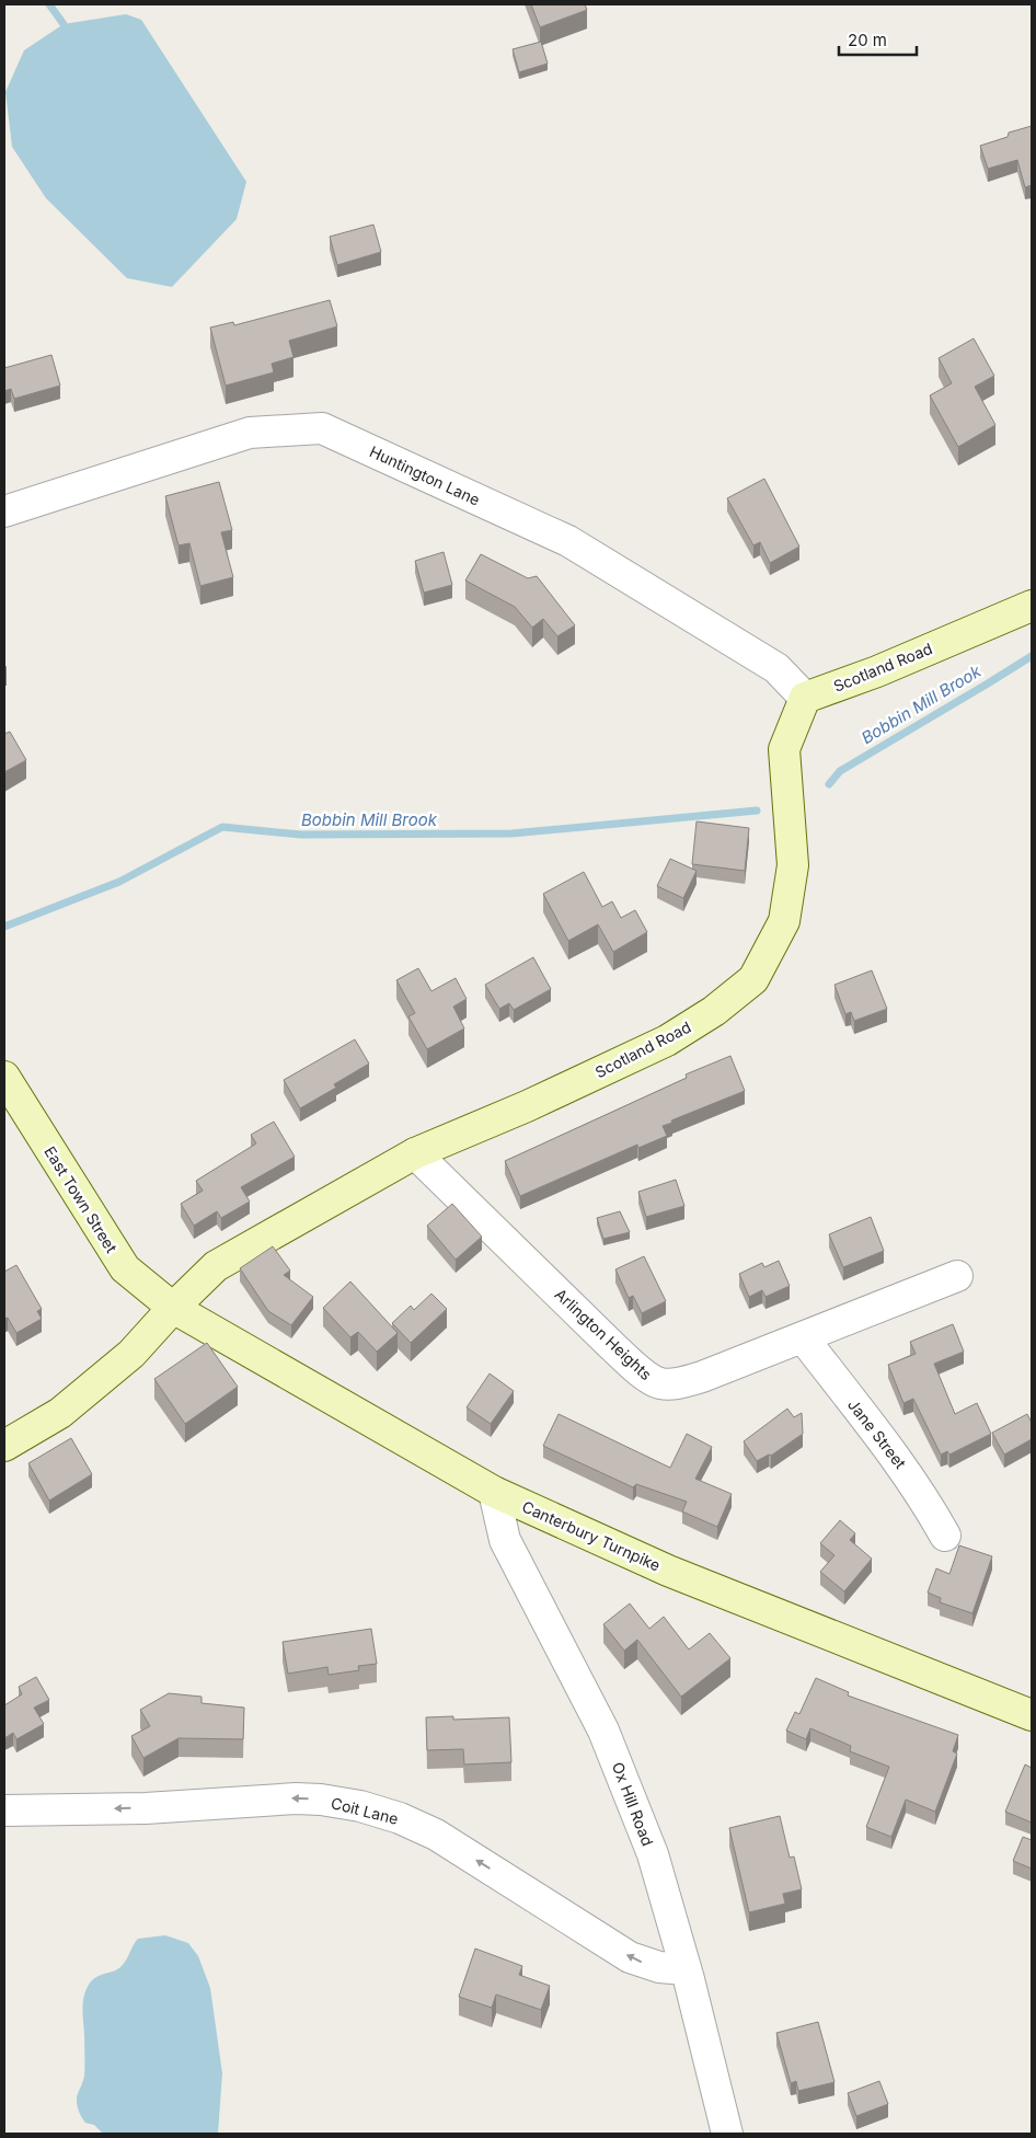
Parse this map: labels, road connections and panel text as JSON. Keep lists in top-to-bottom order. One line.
{"streets":{"street":["Huntington Lane","Scotland Road","East Town Street","Arlington Heights","Jane Street","Canterbury Turnpike","Ox Hill Road","Coit Lane"]},"crossings":[["Huntington Lane","Scotland Road"],["Scotland Road","East Town Street"],["Scotland Road","Arlington Heights"],["Scotland Road","Canterbury Turnpike"],["East Town Street","Canterbury Turnpike"],["Arlington Heights","Jane Street"],["Canterbury Turnpike","Ox Hill Road"],["Ox Hill Road","Coit Lane"]],"one_way":["Coit Lane"],"water":["Bobbin Mill Brook"],"scale_bar":"20 m"}
